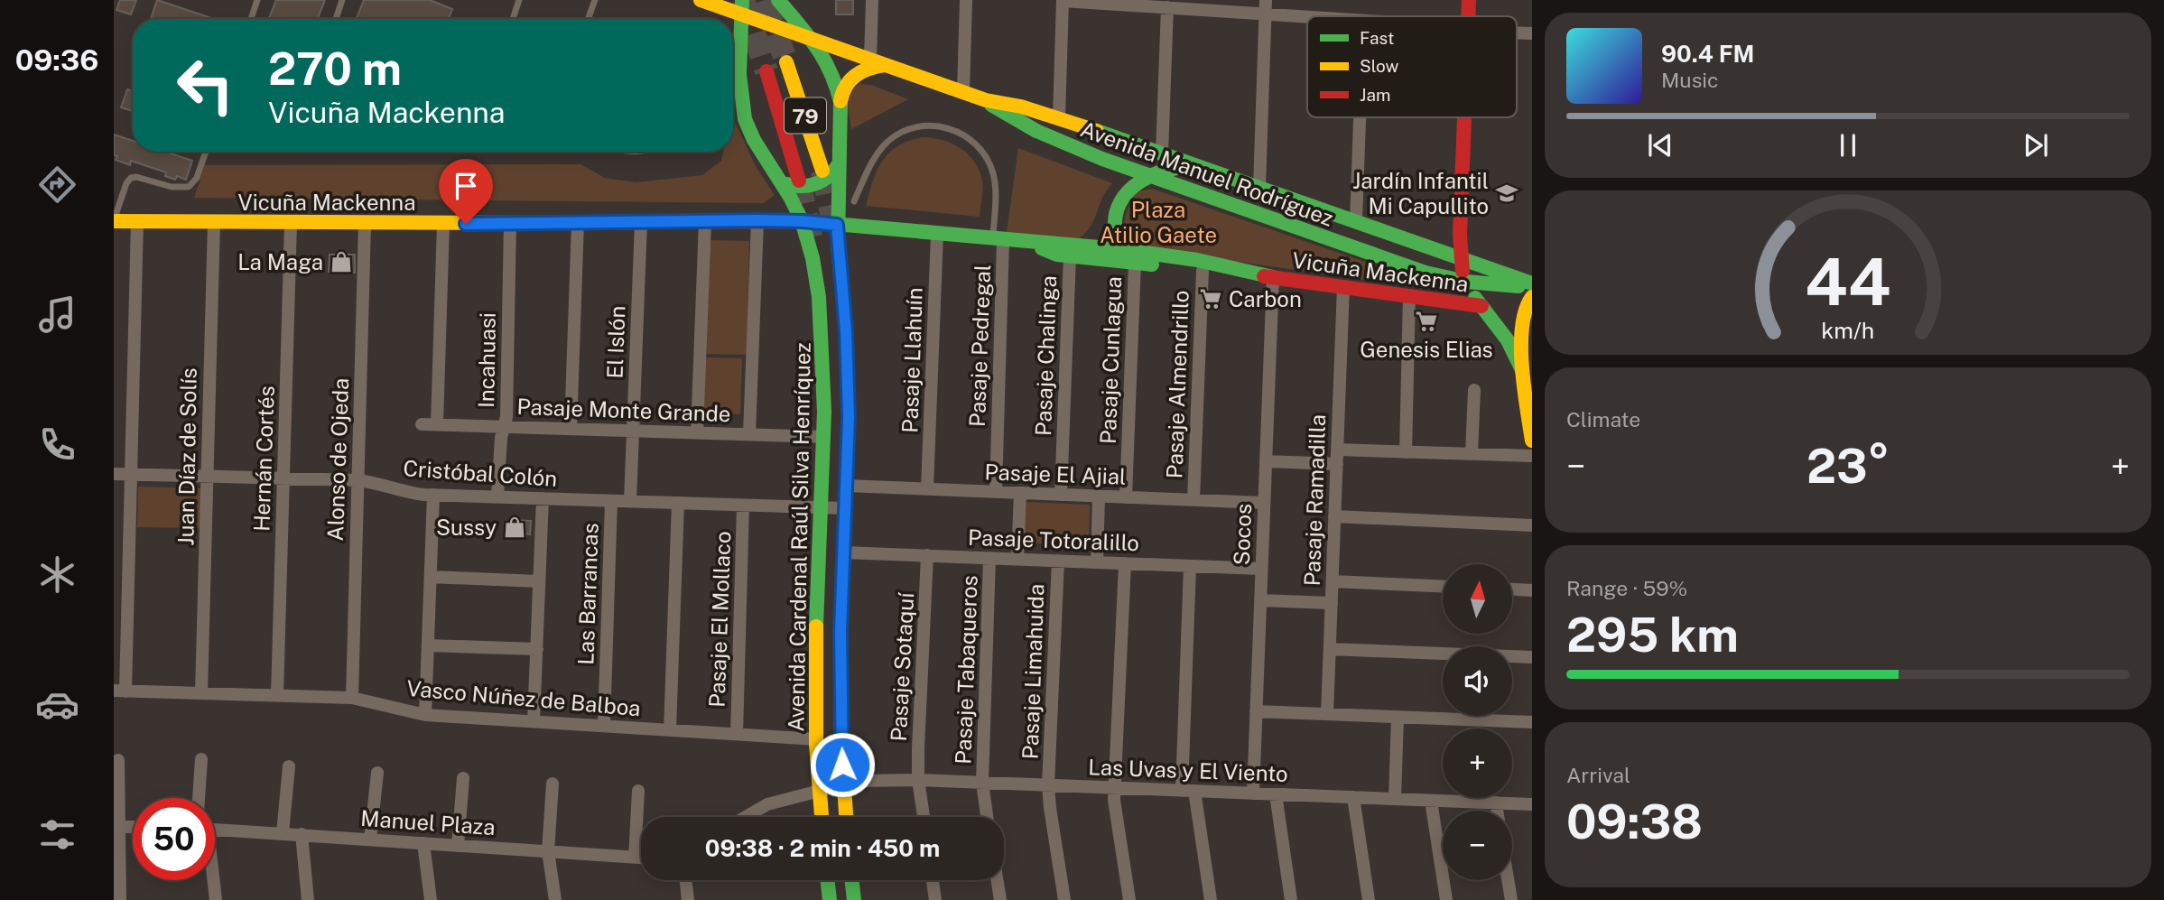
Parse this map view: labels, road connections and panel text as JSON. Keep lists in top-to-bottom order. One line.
{"streets":{"main road":["79","Avenida Manuel Rodríguez","Vicuña Mackenna","Avenida Cardenal Raúl Silva Henríquez"],"street":["El Islón","Pasaje Pedregal","Pasaje Chalinga","Incahuasi","Pasaje Llahuín","Pasaje Cunlagua","Pasaje Almendrillo","Pasaje Monte Grande","Juan Díaz de Solís","Hernán Cortés","Alonso de Ojeda","Cristóbal Colón","Pasaje El Ajial","Pasaje Ramadilla","Socos","Pasaje Totoralillo","Las Barrancas","Pasaje El Mollaco","Pasaje Sotaquí","Pasaje Tabaqueros","Pasaje Limahuida","Vasco Núñez de Balboa","Las Uvas y El Viento","Manuel Plaza"]},"crossings":[["Avenida Manuel Rodríguez","Avenida Cardenal Raúl Silva Henríquez"],["Vicuña Mackenna","El Islón"],["Vicuña Mackenna","Pasaje Pedregal"],["Vicuña Mackenna","Pasaje Chalinga"],["Vicuña Mackenna","Incahuasi"],["Vicuña Mackenna","Pasaje Llahuín"],["Vicuña Mackenna","Pasaje Cunlagua"],["Vicuña Mackenna","Pasaje Almendrillo"],["Vicuña Mackenna","Juan Díaz de Solís"],["Vicuña Mackenna","Hernán Cortés"],["Vicuña Mackenna","Alonso de Ojeda"],["Vicuña Mackenna","Pasaje Ramadilla"],["Vicuña Mackenna","Socos"],["Vicuña Mackenna","Avenida Cardenal Raúl Silva Henríquez"],["El Islón","Pasaje Monte Grande"],["El Islón","Cristóbal Colón"],["Pasaje Pedregal","Pasaje El Ajial"],["Pasaje Chalinga","Pasaje El Ajial"],["Incahuasi","Pasaje Monte Grande"],["Incahuasi","Cristóbal Colón"],["Pasaje Llahuín","Pasaje El Ajial"],["Pasaje Cunlagua","Pasaje El Ajial"],["Pasaje Almendrillo","Pasaje El Ajial"],["Pasaje Monte Grande","Avenida Cardenal Raúl Silva Henríquez"],["Juan Díaz de Solís","Cristóbal Colón"],["Juan Díaz de Solís","Vasco Núñez de Balboa"],["Hernán Cortés","Cristóbal Colón"],["Hernán Cortés","Vasco Núñez de Balboa"],["Alonso de Ojeda","Cristóbal Colón"],["Alonso de Ojeda","Vasco Núñez de Balboa"],["Cristóbal Colón","Avenida Cardenal Raúl Silva Henríquez"],["Cristóbal Colón","Las Barrancas"],["Cristóbal Colón","Pasaje El Mollaco"],["Pasaje El Ajial","Socos"],["Pasaje El Ajial","Avenida Cardenal Raúl Silva Henríquez"],["Socos","Pasaje Totoralillo"],["Socos","Las Uvas y El Viento"],["Avenida Cardenal Raúl Silva Henríquez","Pasaje Totoralillo"],["Avenida Cardenal Raúl Silva Henríquez","Vasco Núñez de Balboa"],["Avenida Cardenal Raúl Silva Henríquez","Las Uvas y El Viento"],["Pasaje Totoralillo","Pasaje Sotaquí"],["Pasaje Totoralillo","Pasaje Tabaqueros"],["Pasaje Totoralillo","Pasaje Limahuida"],["Las Barrancas","Vasco Núñez de Balboa"],["Pasaje El Mollaco","Vasco Núñez de Balboa"],["Pasaje Sotaquí","Las Uvas y El Viento"],["Pasaje Tabaqueros","Las Uvas y El Viento"],["Pasaje Limahuida","Las Uvas y El Viento"]],"parks":["Plaza Atilio Gaete"],"places":{"school or university":["Jardín Infantil Mi Capullito"],"shop":["La Maga","Sussy"],"supermarket":["Carbon","Genesis Elias"]},"legend":["Fast","Slow","Jam"],"north":"top","page":{"tabs":"09:36","turn":["270 m","Vicuña Mackenna"],"song":["90.4 FM","Music"],"tile":["Climate",["Range · 59%","295 km"],["Arrival","09:38"]],"heat":["−","23°","+"],"map_buttons":["+","−"],"limit":"50","trip":"09:38 · 2 min · 450 m","gauge":["44","km/h"]}}
